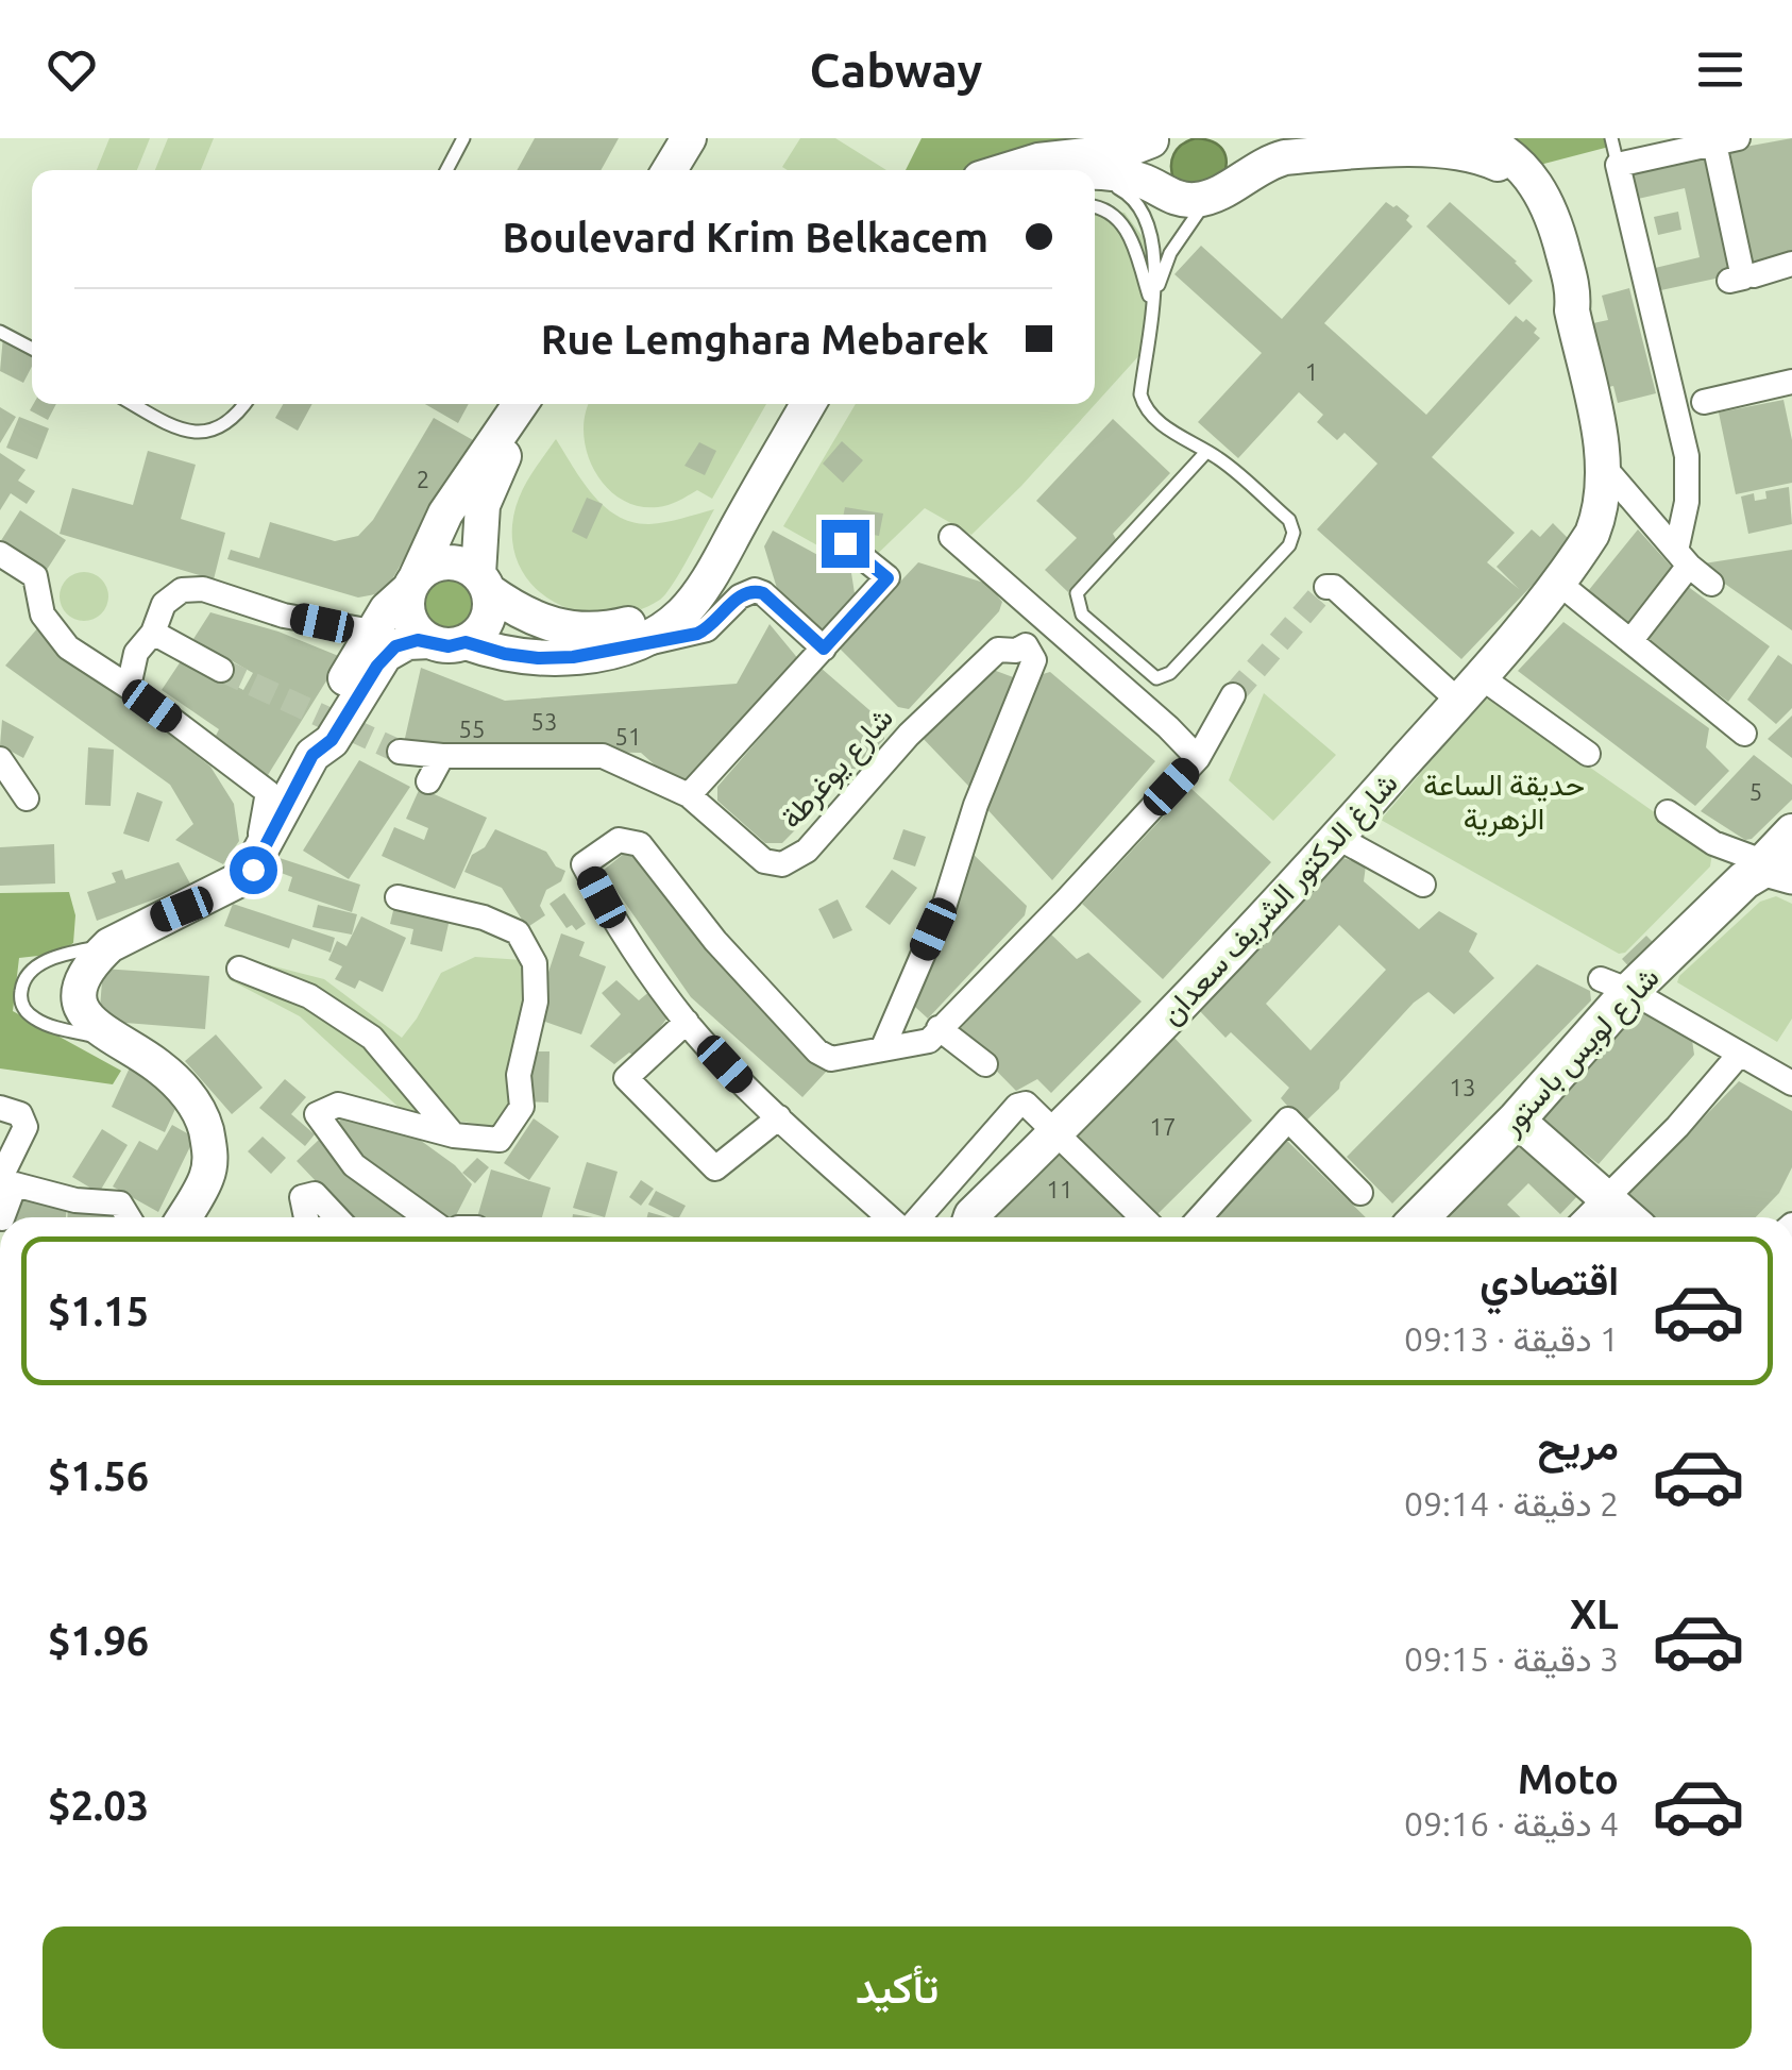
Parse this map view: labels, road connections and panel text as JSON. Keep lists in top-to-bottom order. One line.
{"streets":{"main road":["شارغ الدكتور الشريف سعدان","شارع لويس باستور"],"street":["شارع يوغرطة"]},"parks":["حديقة الساعة الزهرية"],"house_numbers":["1","2","53","55","51","5","13","17","11"],"page":{"header":"Cabway","banner":["Boulevard Krim Belkacem","Rue Lemghara Mebarek"],"list":[{"name":"اقتصادي","note":"1 دقيقة · 09:13","value":"$1.15"},{"name":"مريح","note":"2 دقيقة · 09:14","value":"$1.56"},{"name":"XL","note":"3 دقيقة · 09:15","value":"$1.96"},{"name":"Moto","note":"4 دقيقة · 09:16","value":"$2.03"}],"buttons":"تأكيد"}}
